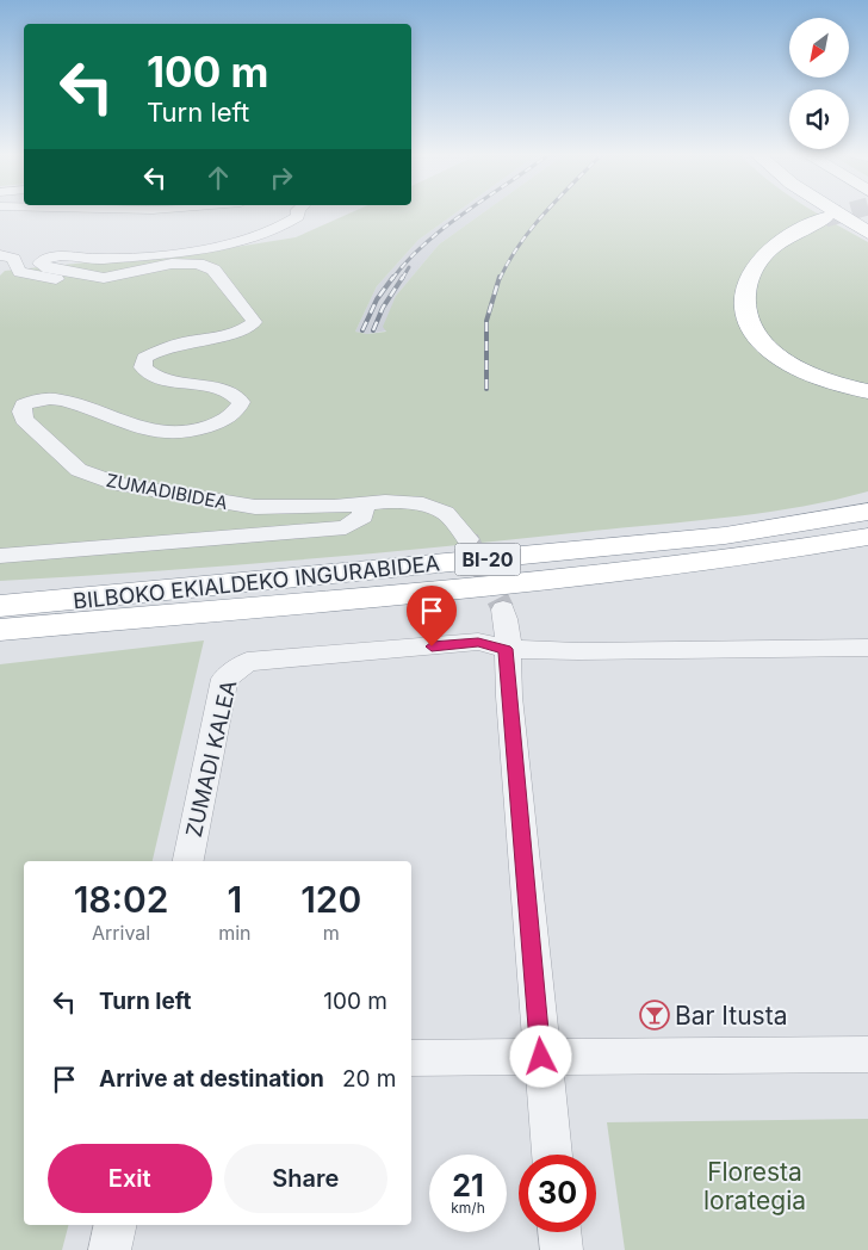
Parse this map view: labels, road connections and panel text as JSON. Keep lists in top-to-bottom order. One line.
{"streets":{"highway":["BI-20","BILBOKO EKIALDEKO INGURABIDEA"],"street":["ZUMADIBIDEA","ZUMADI KALEA"]},"parks":["Floresta lorategia"],"places":{"bar":["Bar Itusta"]},"north":"bottom left","page":{"turn":["100 m","Turn left"],"eta":["18:02","Arrival","1","min","120","m"],"list":[{"name":"Turn left","value":"100 m"},{"name":"Arrive at destination","value":"20 m"}],"buttons":["Exit","Share"],"speed":"21 km/h","limit":"30"}}
